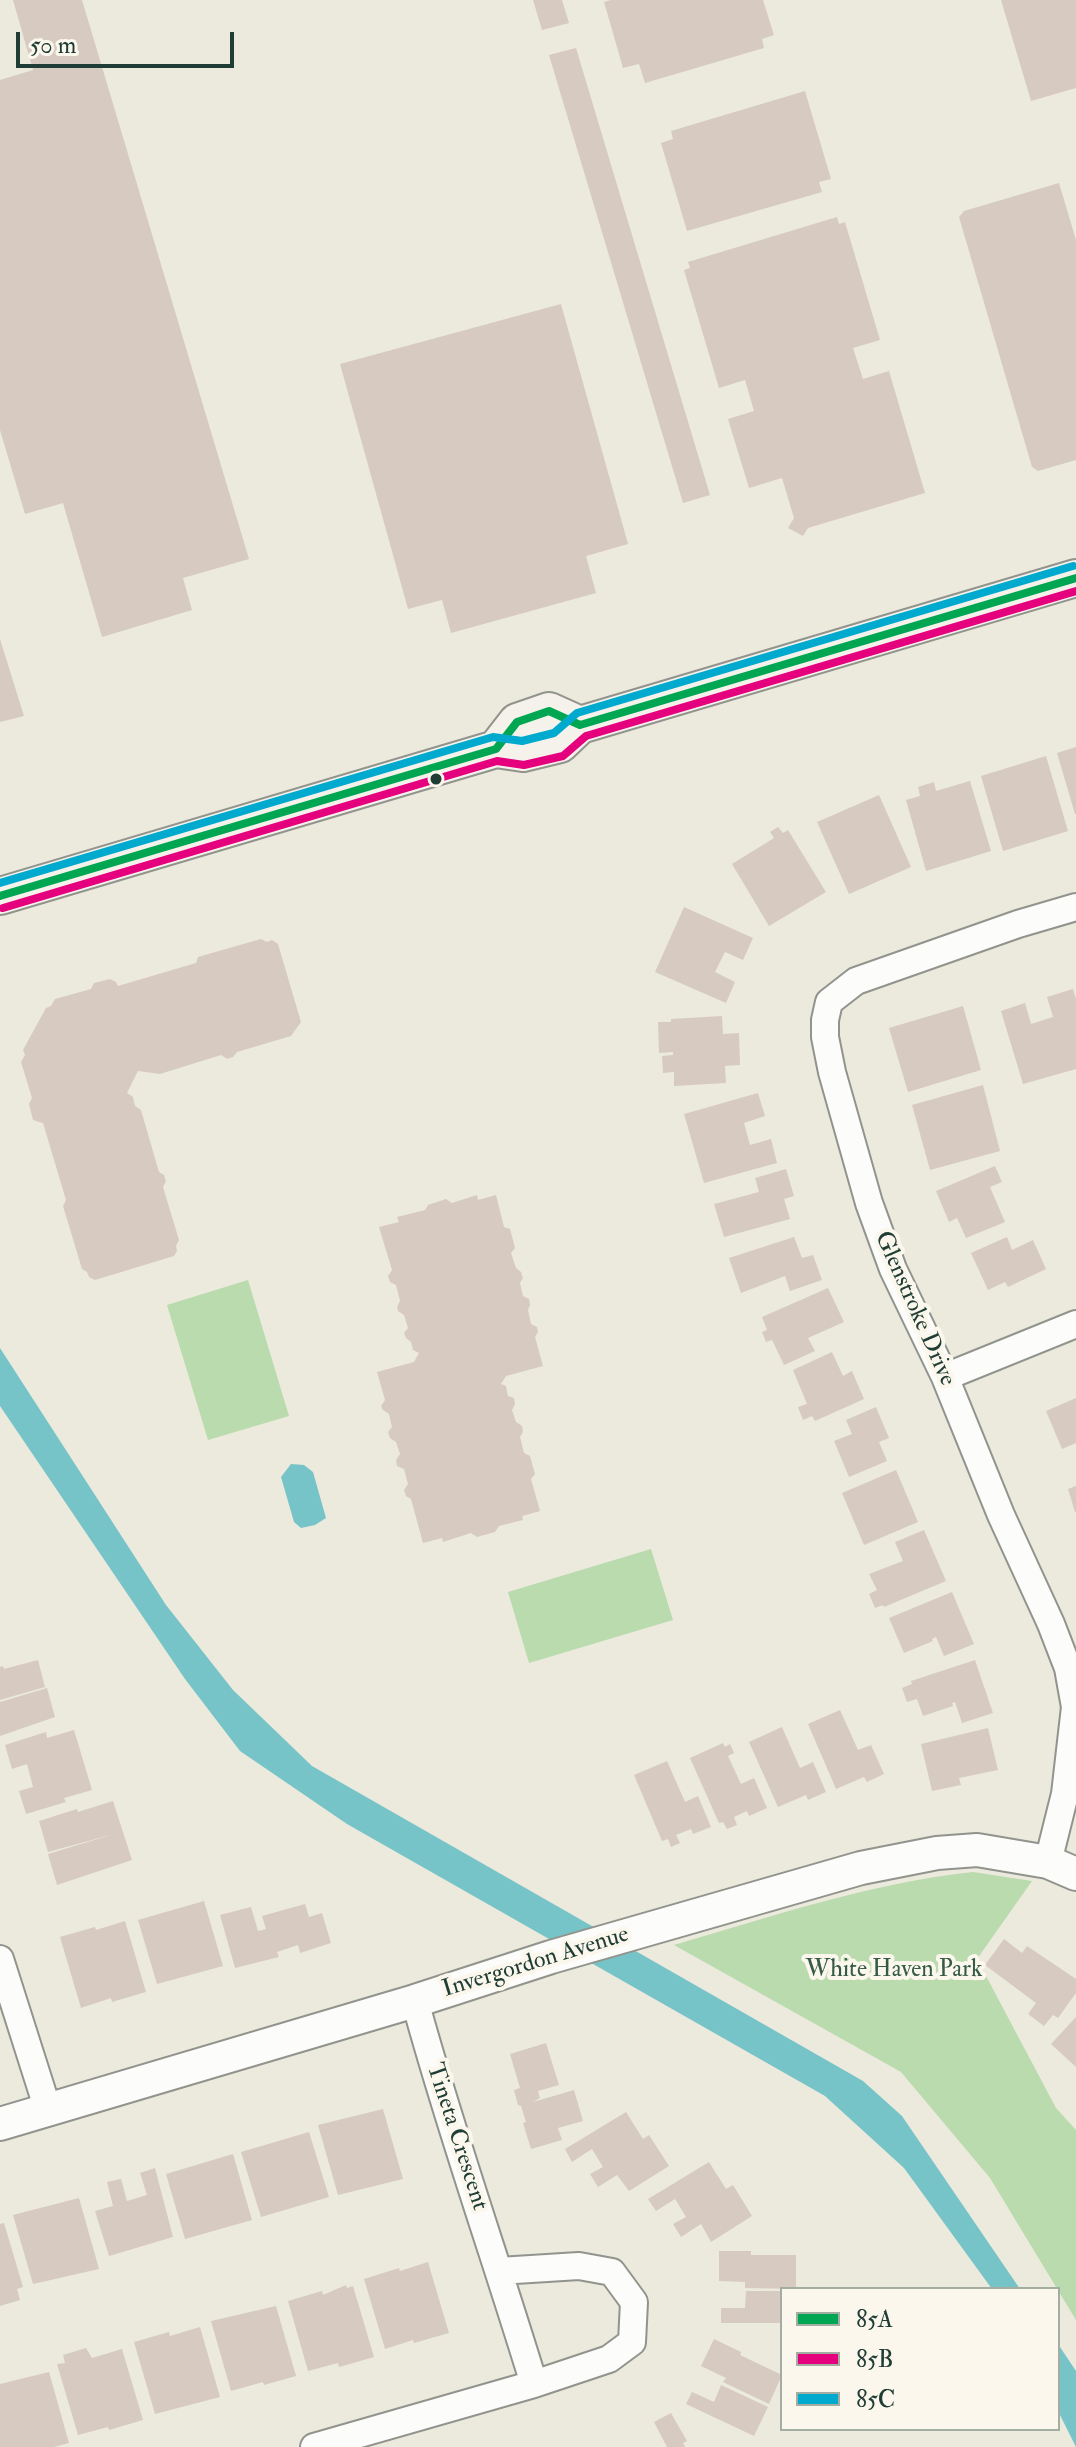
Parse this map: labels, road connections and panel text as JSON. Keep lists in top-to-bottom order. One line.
{"streets":{"street":["Glenstroke Drive","Invergordon Avenue","Tineta Crescent"]},"crossings":[["Glenstroke Drive","Invergordon Avenue"],["Invergordon Avenue","Tineta Crescent"]],"parks":["White Haven Park"],"lines":["transit line 85C","transit line 85A","transit line 85B"],"legend":["85A","85B","85C"],"scale_bar":"50 m"}
